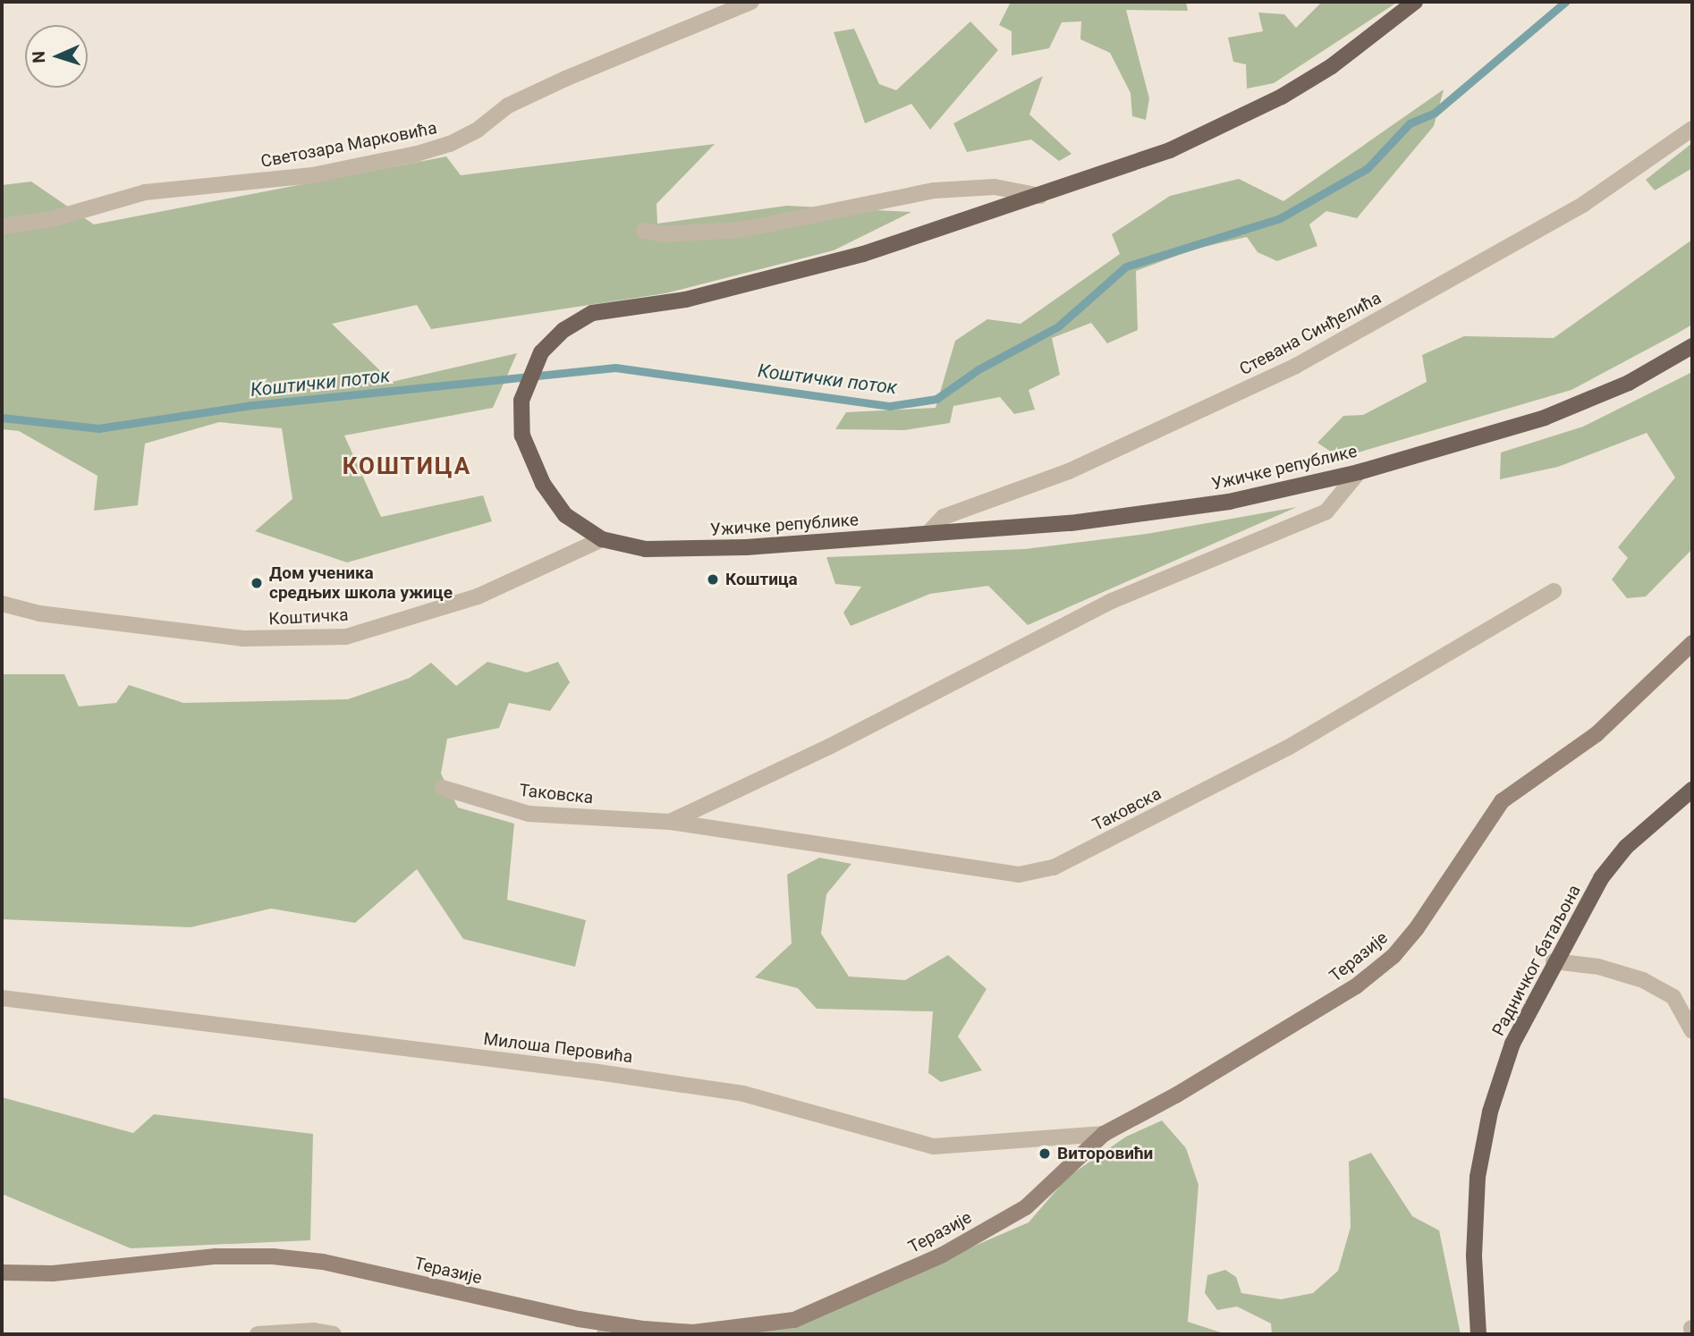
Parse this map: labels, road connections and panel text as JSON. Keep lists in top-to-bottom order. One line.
{"streets":{"main road":["Ужичке републике","Радничког батаљона"],"street":["Светозара Марковића","Стевана Синђелића","Коштичка","Таковска","Теразије","Милоша Перовића"]},"crossings":[["Стевана Синђелића","Ужичке републике"],["Ужичке републике","Коштичка"],["Ужичке републике","Таковска"],["Теразије","Милоша Перовића"]],"districts":["КОШТИЦА"],"water":["Коштички поток"],"places":["Коштица","Дом ученика средњих школа ужице","Виторовићи"],"north":"left"}
